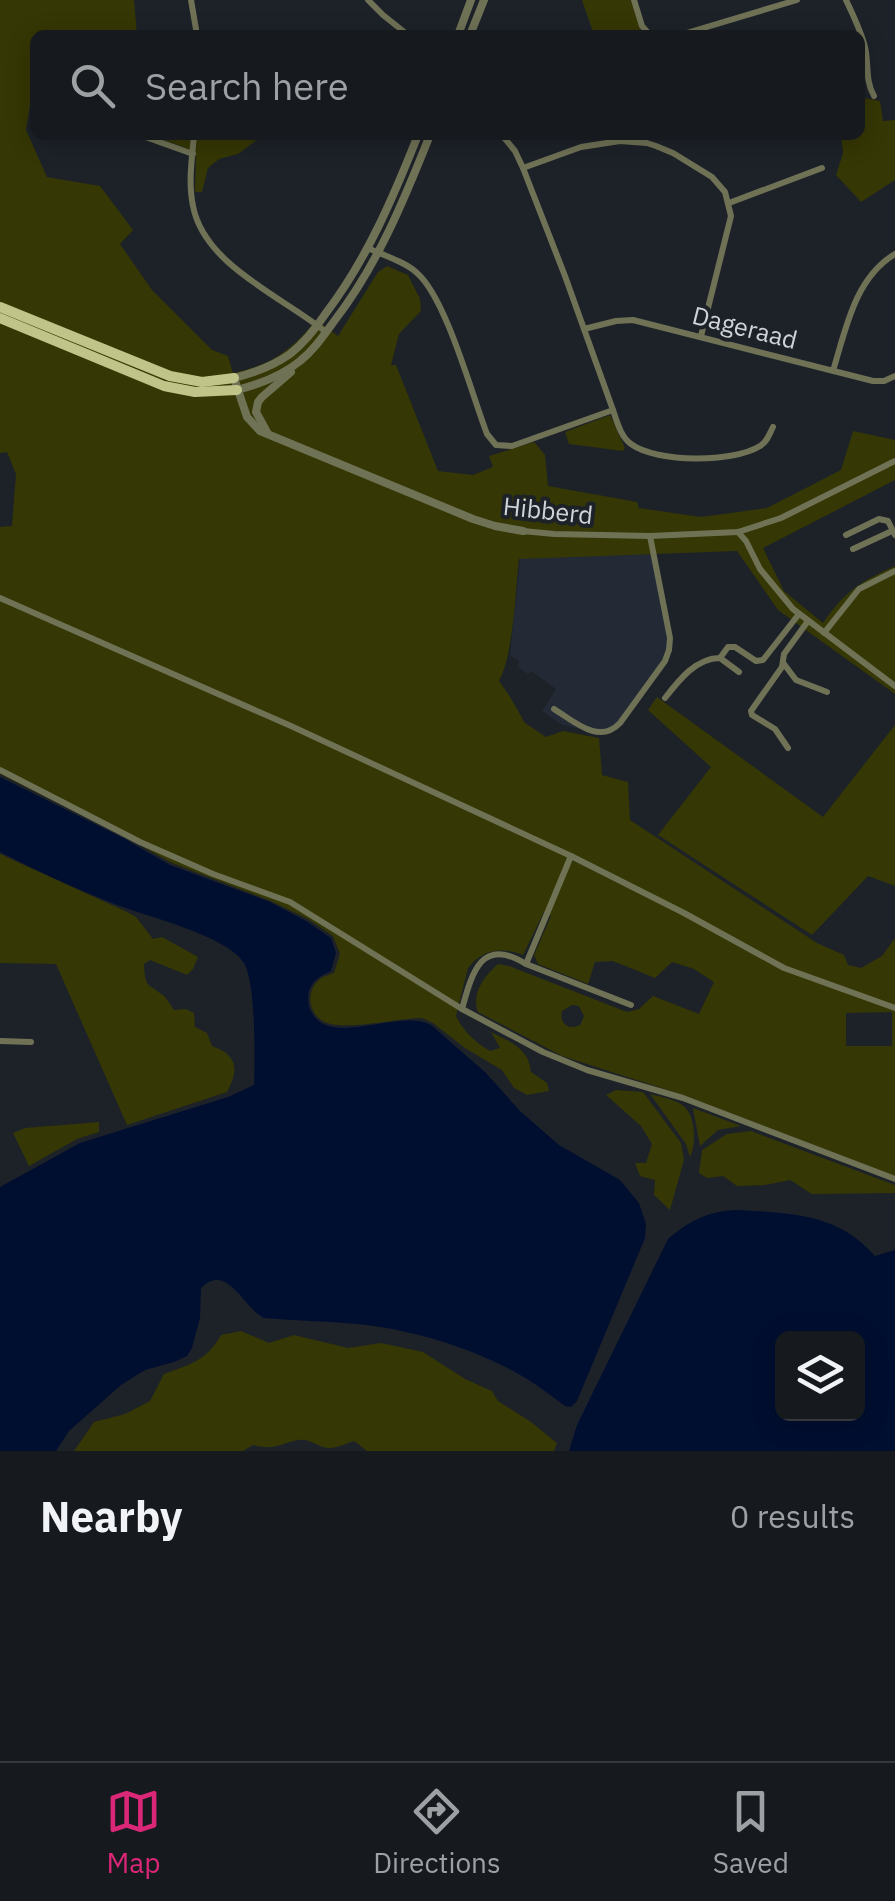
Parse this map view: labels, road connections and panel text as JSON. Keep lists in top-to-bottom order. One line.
{"streets":{"street":["Dageraad","Hibberd"]},"page":{"search":"Search here","heading":["Nearby","0 results"],"nav":["Map","Directions","Saved"]}}
